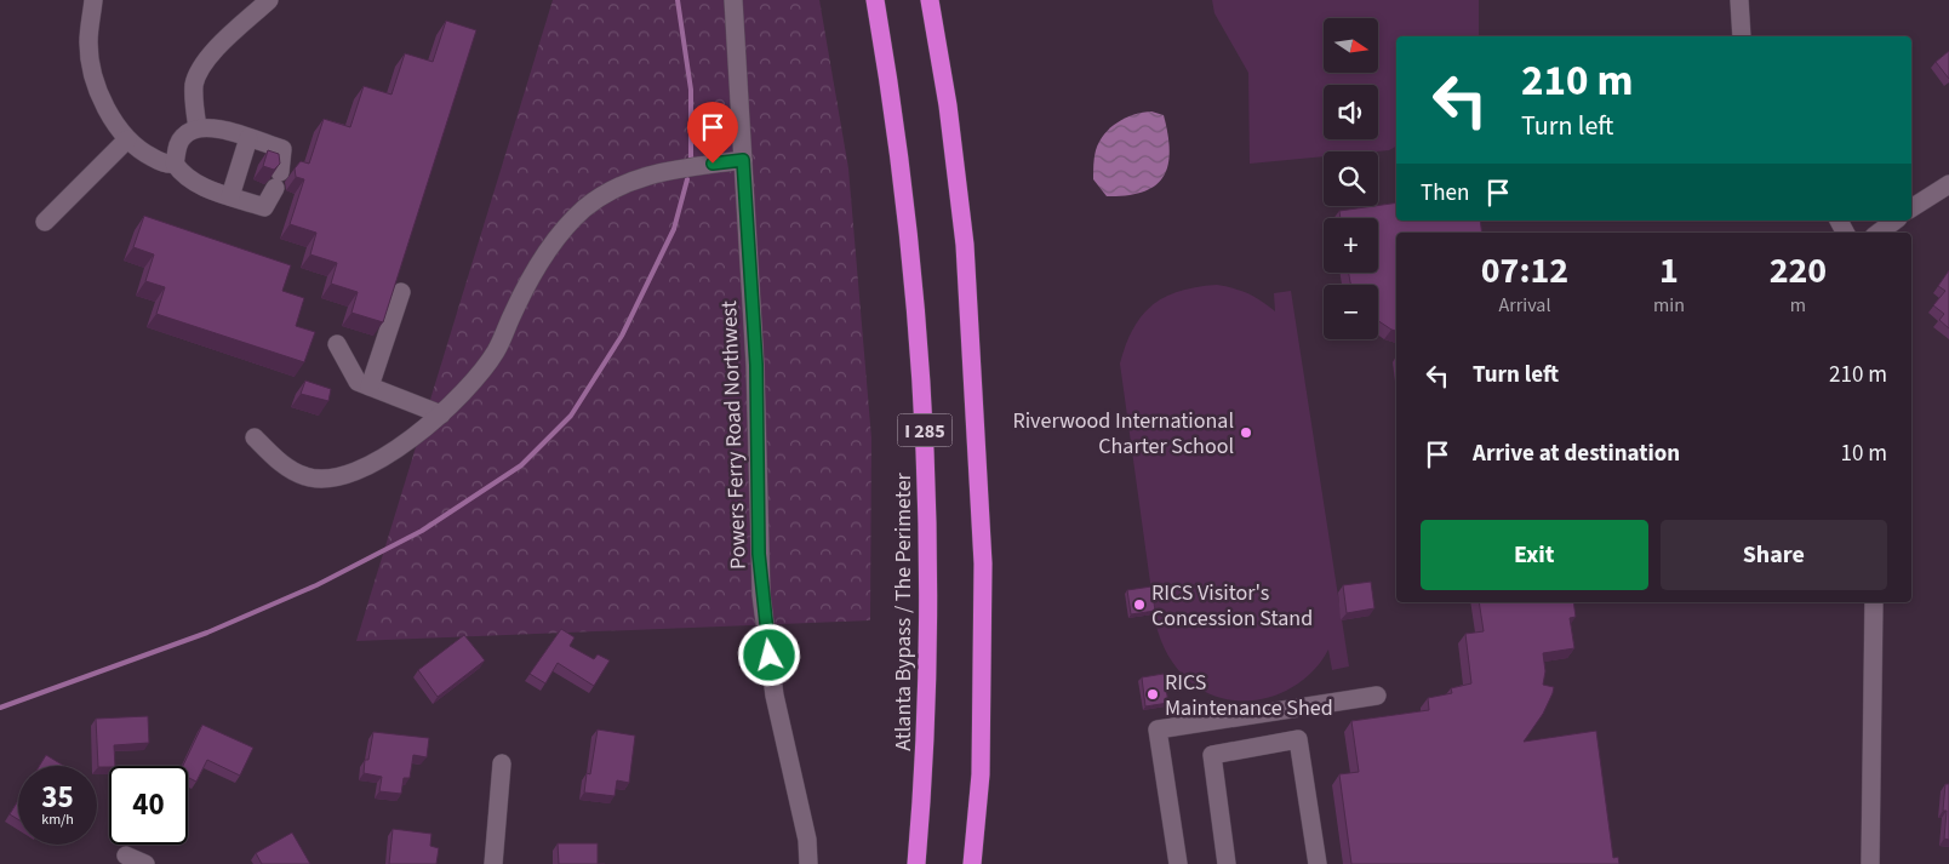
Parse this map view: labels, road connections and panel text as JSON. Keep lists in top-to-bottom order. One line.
{"streets":{"highway":["I 285","Atlanta Bypass / The Perimeter"],"street":["Powers Ferry Road Northwest"]},"places":["Riverwood International Charter School","RICS Visitor's Concession Stand","RICS Maintenance Shed"],"north":"right","page":{"map_buttons":["+","−"],"turn":["210 m","Turn left"],"then":"Then","eta":["07:12","Arrival","1","min","220","m"],"list":[{"name":"Turn left","value":"210 m"},{"name":"Arrive at destination","value":"10 m"}],"buttons":["Exit","Share"],"speed":"35 km/h","limit":"40"}}
